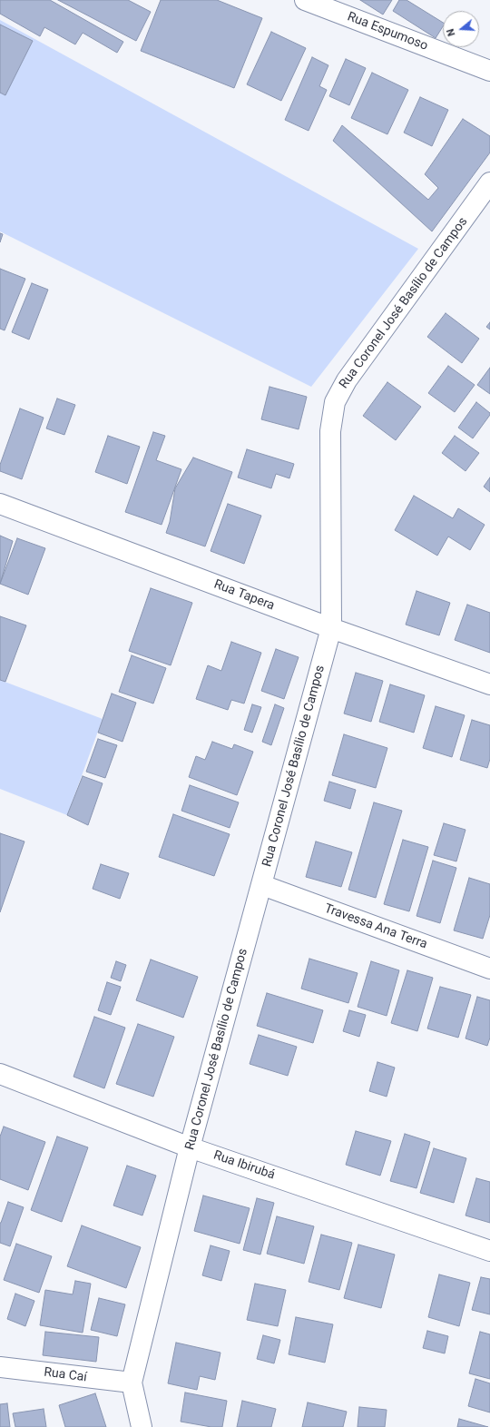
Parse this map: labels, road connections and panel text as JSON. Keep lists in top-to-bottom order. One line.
{"streets":{"street":["Rua Espumoso","Rua Coronel José Basílio de Campos","Rua Tapera","Travessa Ana Terra","Rua Ibirubá","Rua Caí"]},"crossings":[["Rua Coronel José Basílio de Campos","Rua Tapera"],["Rua Coronel José Basílio de Campos","Travessa Ana Terra"],["Rua Coronel José Basílio de Campos","Rua Ibirubá"],["Rua Coronel José Basílio de Campos","Rua Caí"]],"north":"left"}
